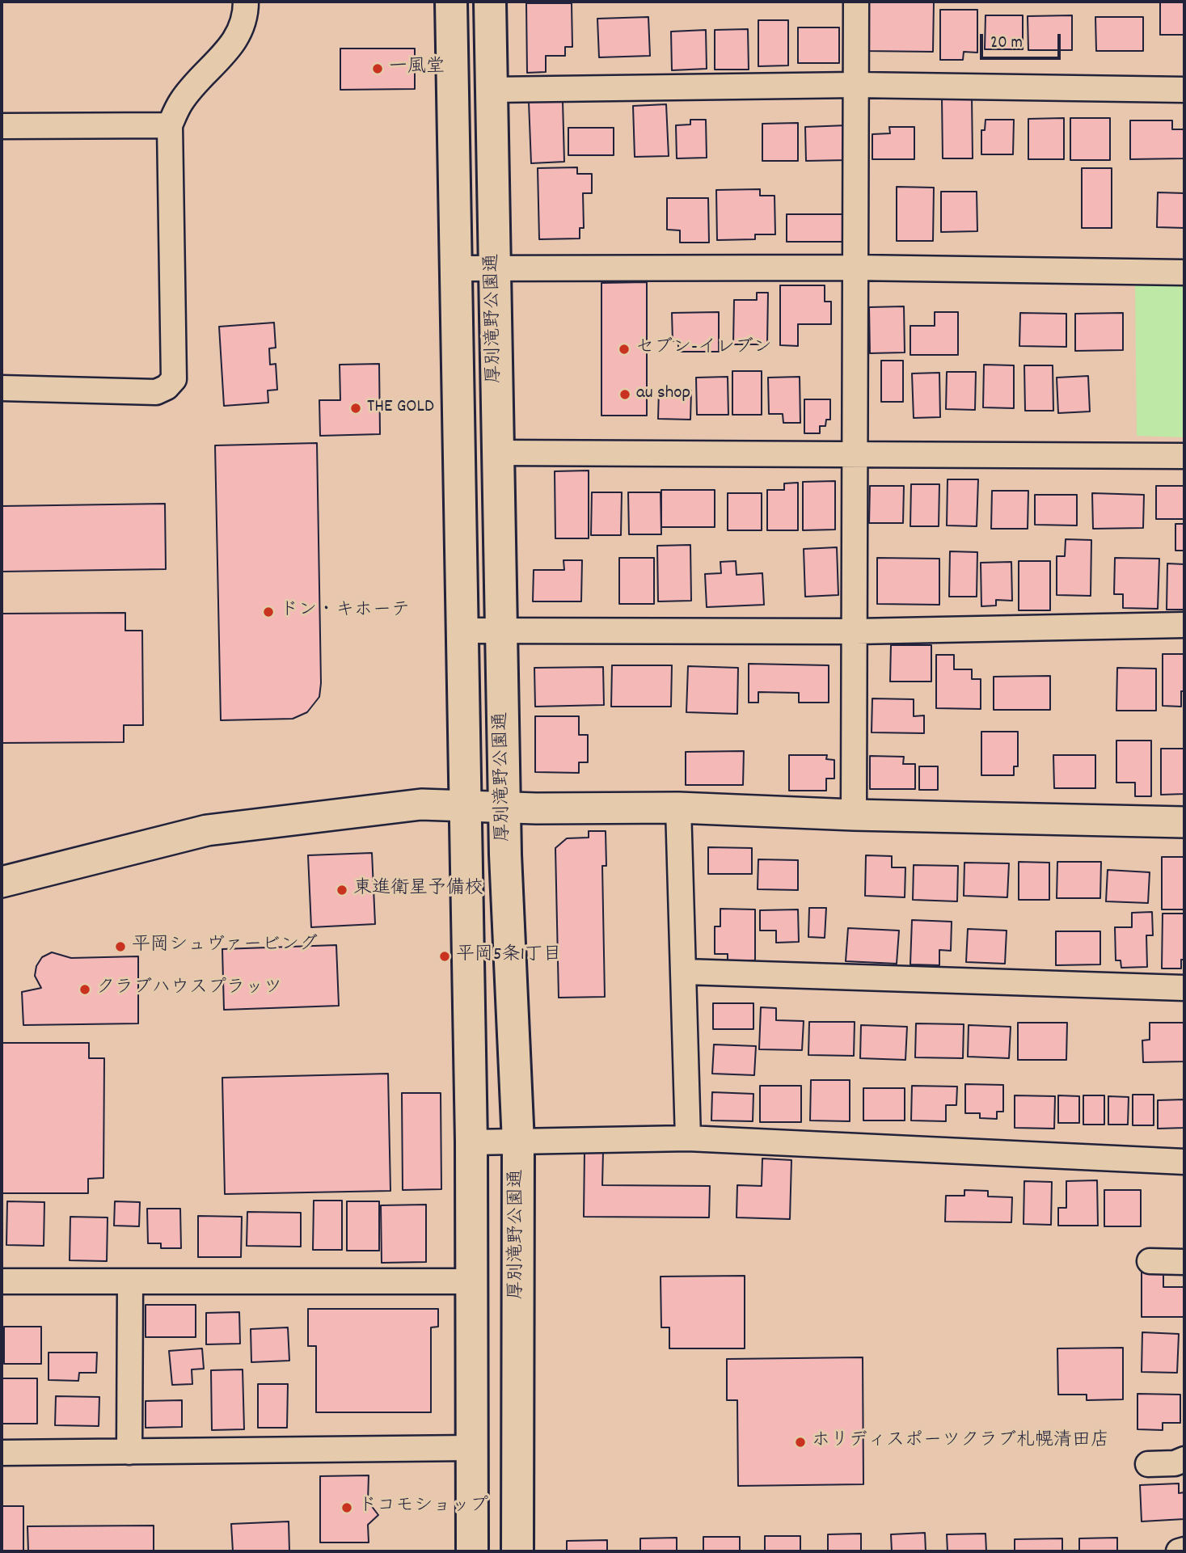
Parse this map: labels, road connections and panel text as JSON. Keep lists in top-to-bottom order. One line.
{"streets":{"main road":["厚別滝野公園通"]},"places":["一風堂","セブン-イレブン","au shop","THE GOLD","ドン・キホーテ","東進衛星予備校","平岡シュヴァービング","平岡5条1丁目","クラブハウスプラッツ","ホリディスポーツクラブ札幌清田店","ドコモショップ"],"scale_bar":"20 m"}
